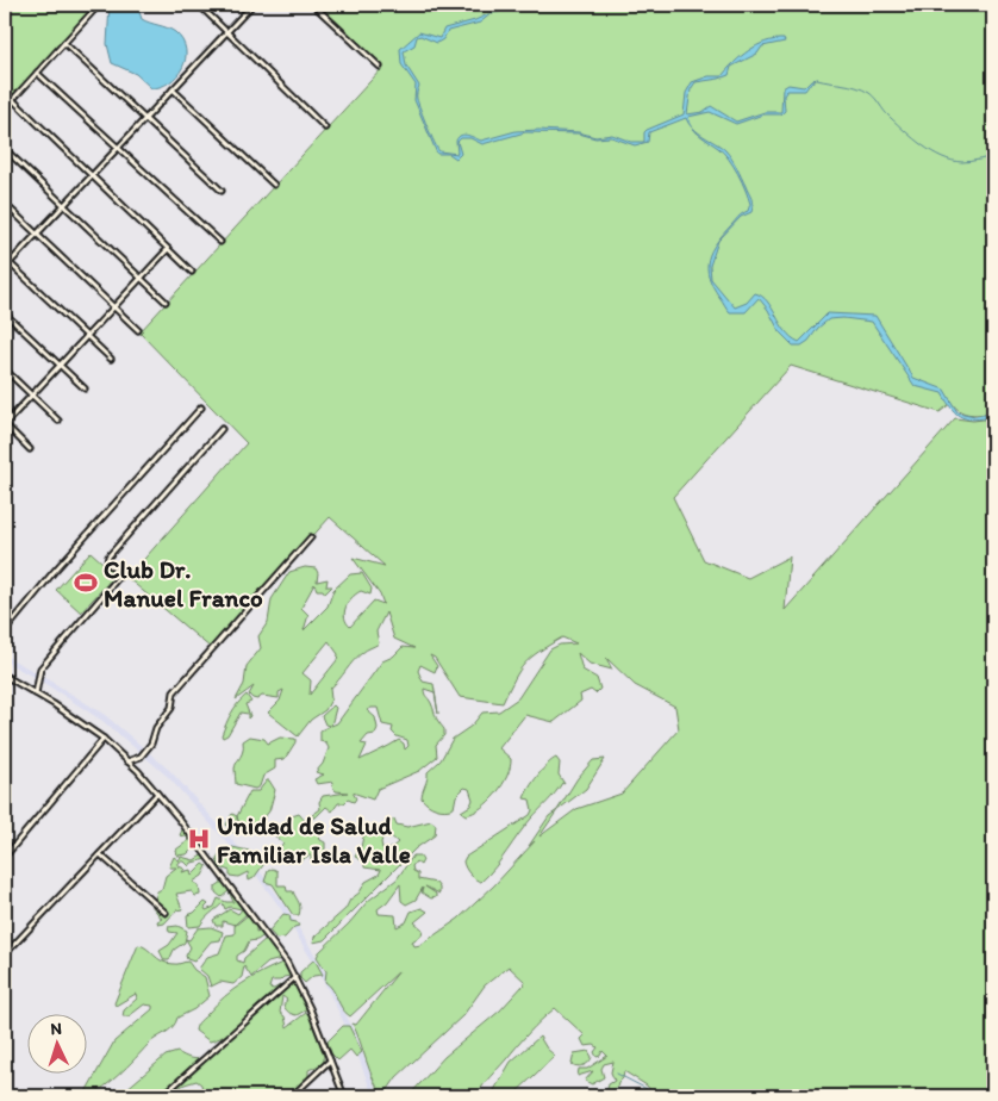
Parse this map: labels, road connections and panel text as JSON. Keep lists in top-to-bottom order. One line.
{"places":{"sports":["Club Dr. Manuel Franco"],"hospital":["Unidad de Salud Familiar Isla Valle"]},"north":"top"}
